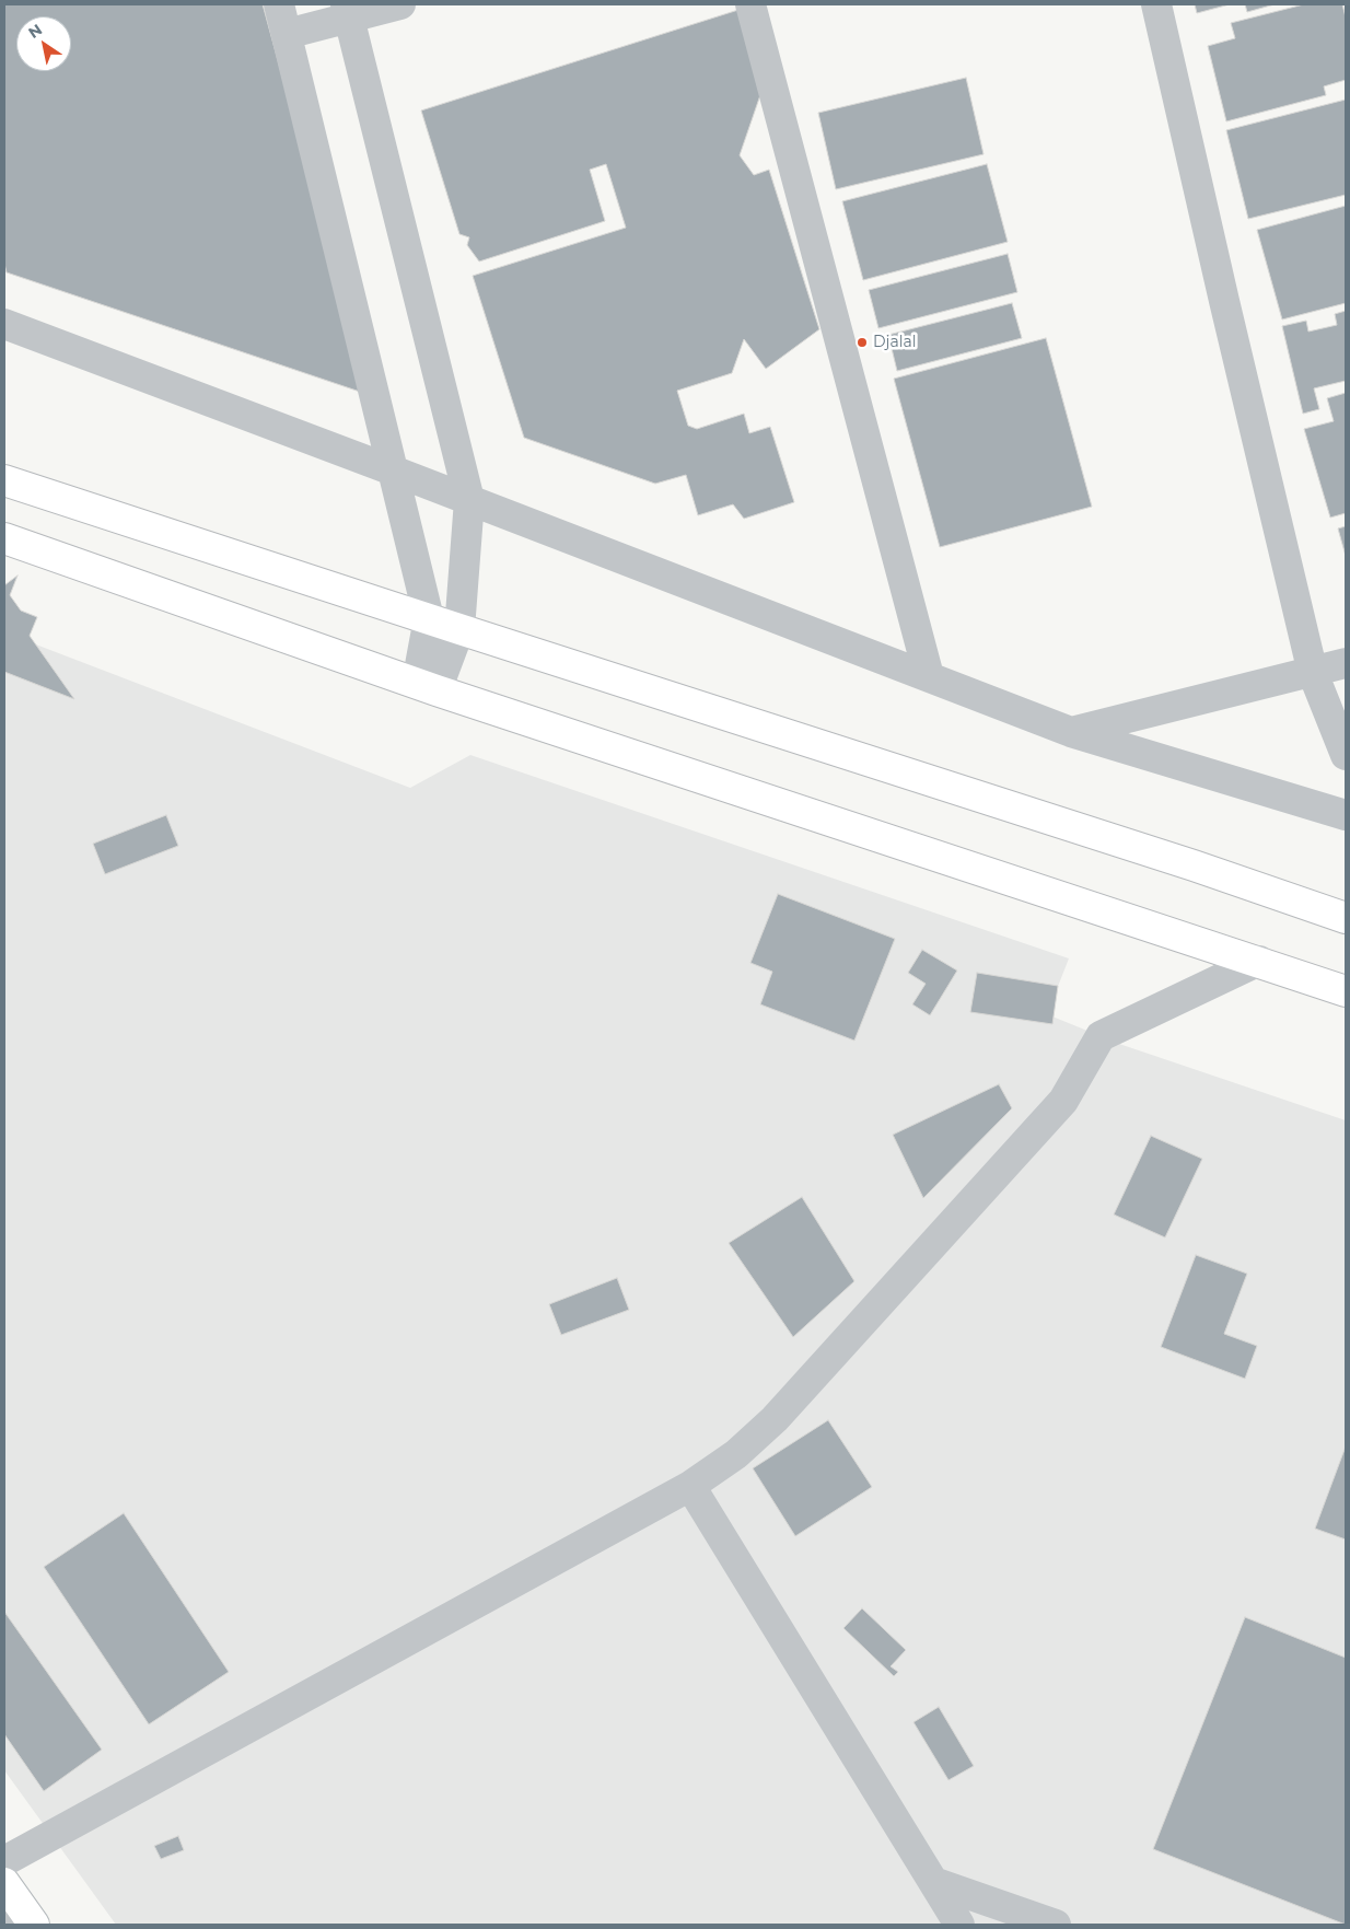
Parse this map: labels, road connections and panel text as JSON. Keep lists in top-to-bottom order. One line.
{"places":["Djalal"],"north":"top left"}
